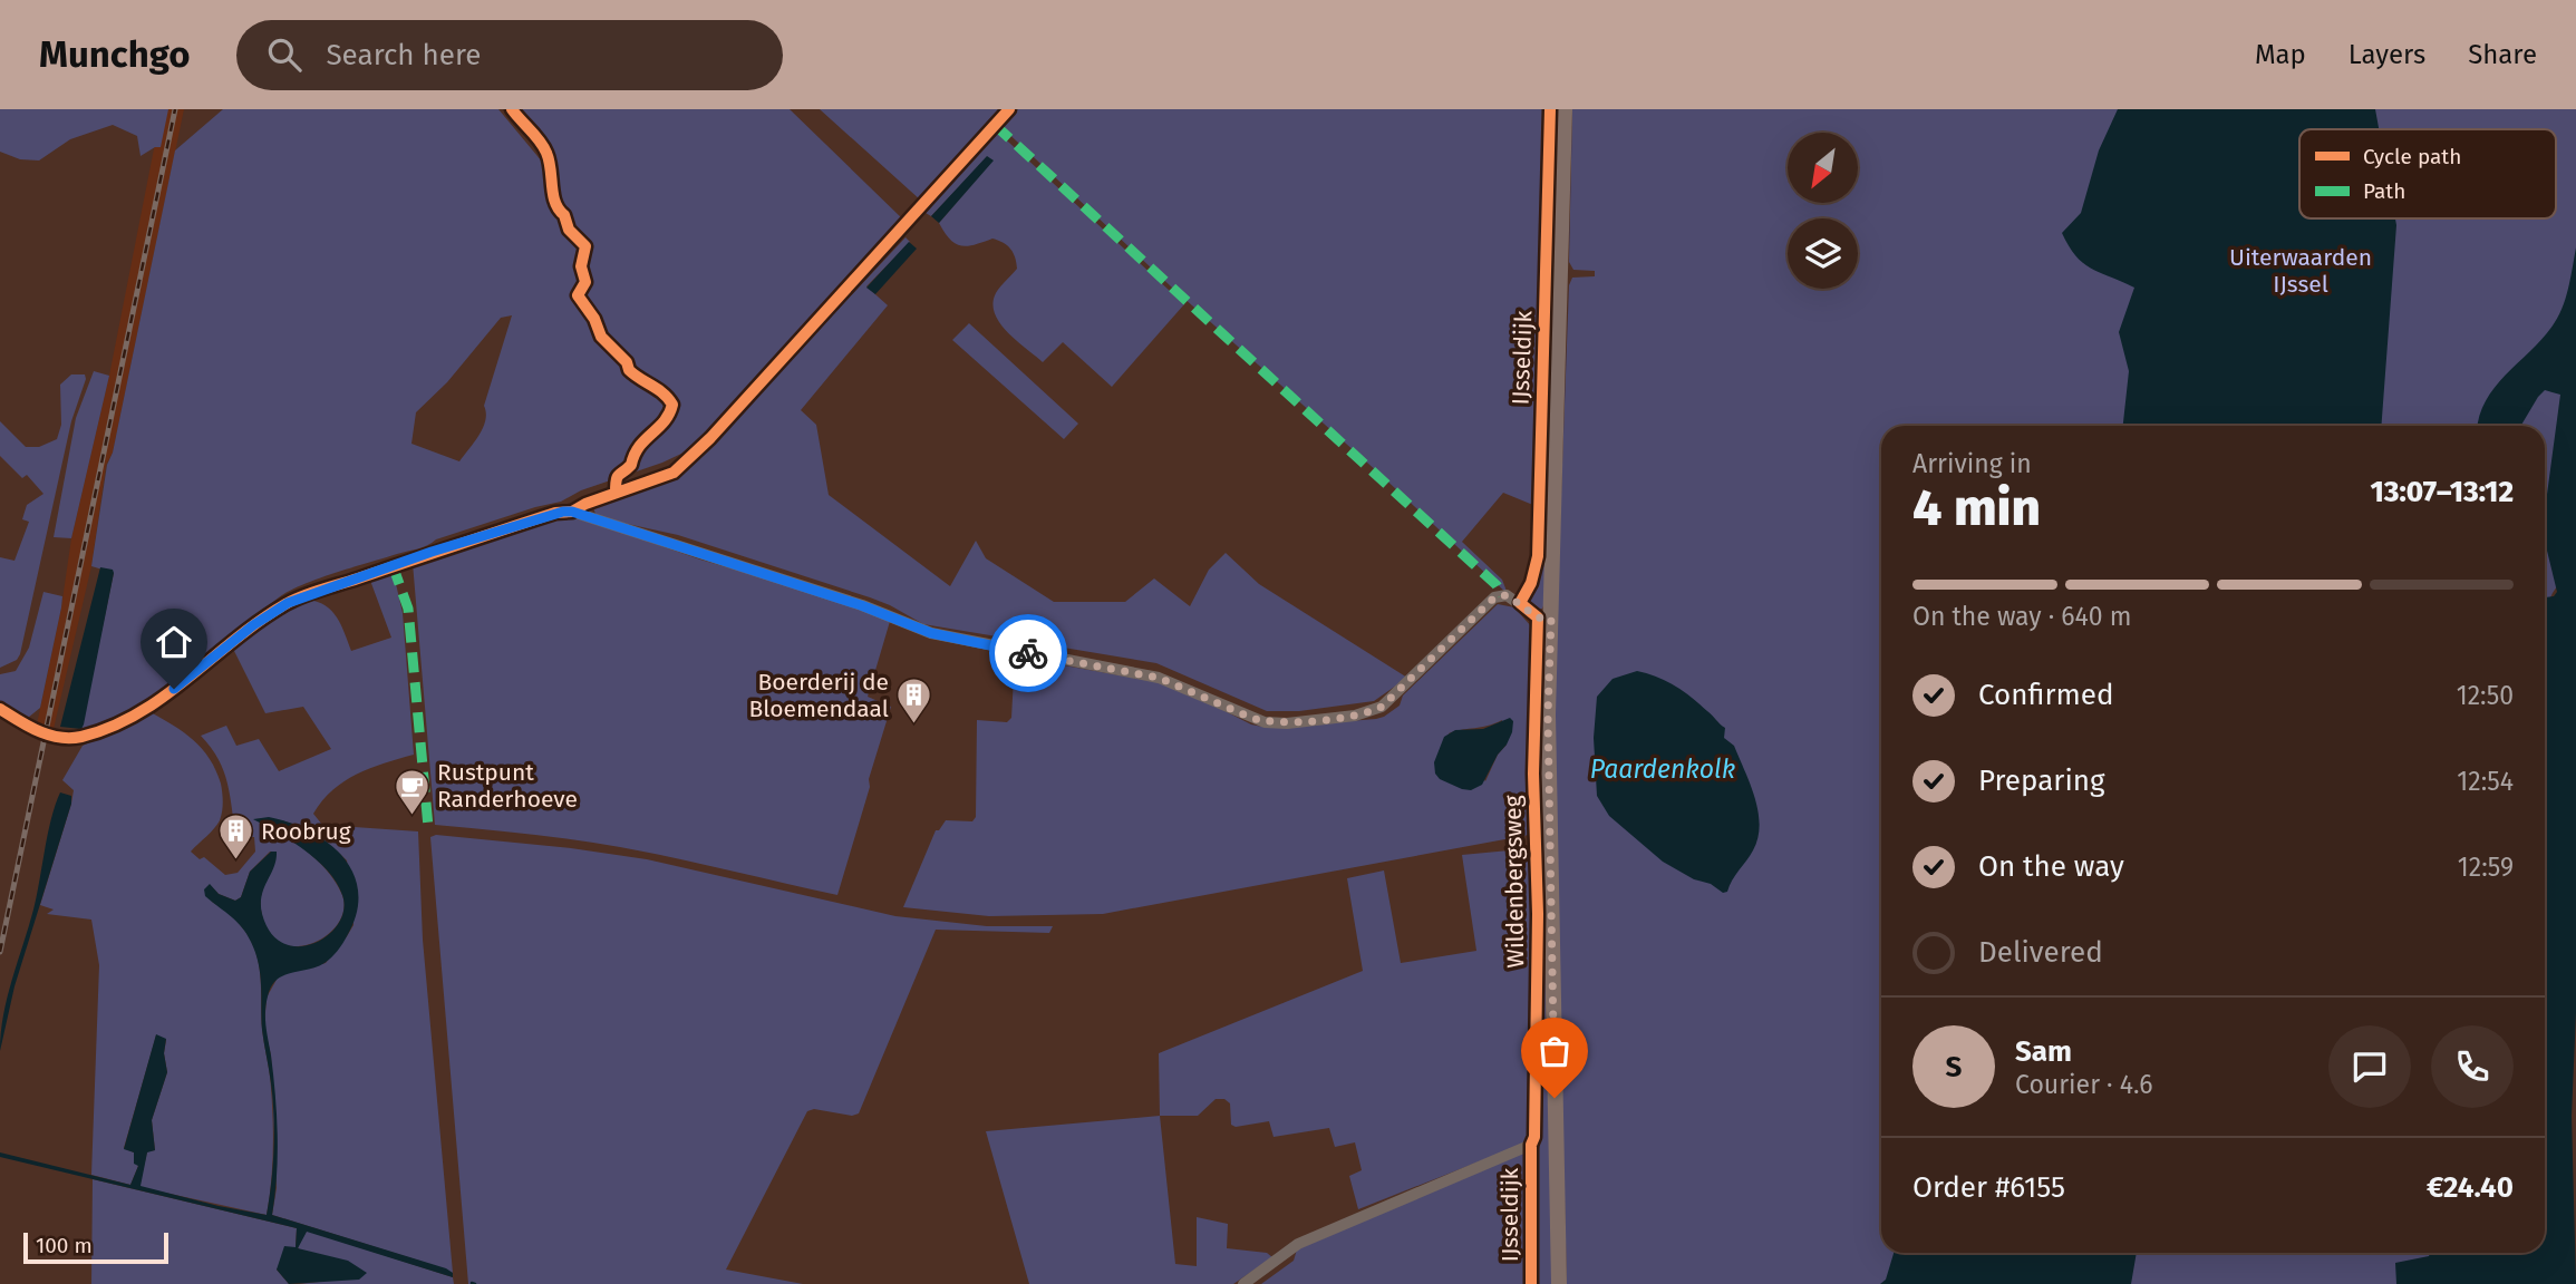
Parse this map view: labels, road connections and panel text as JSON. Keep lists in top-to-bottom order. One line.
{"streets":{"main road":["IJsseldijk"],"street":["Wildenbergsweg"]},"crossings":[["IJsseldijk","Wildenbergsweg"]],"water":["Paardenkolk"],"parks":["Uiterwaarden IJssel"],"places":{"building":["Boerderij de Bloemendaal","Roobrug"],"cafe":["Rustpunt Randerhoeve"]},"legend":["Cycle path","Path"],"scale_bar":"100 m","north":"bottom left","page":{"header":"Munchgo","search":"Search here","nav":["Map","Layers","Share"],"heading":["4 min","Arriving in","13:07–13:12"],"panel":["Sam","Courier · 4.6","Order #6155","€24.40"],"bar":"On the way · 640 m","list":[["Confirmed","12:50"],["Preparing","12:54"],["On the way","12:59"],"Delivered"],"round":"S","scale":"100 m"}}
